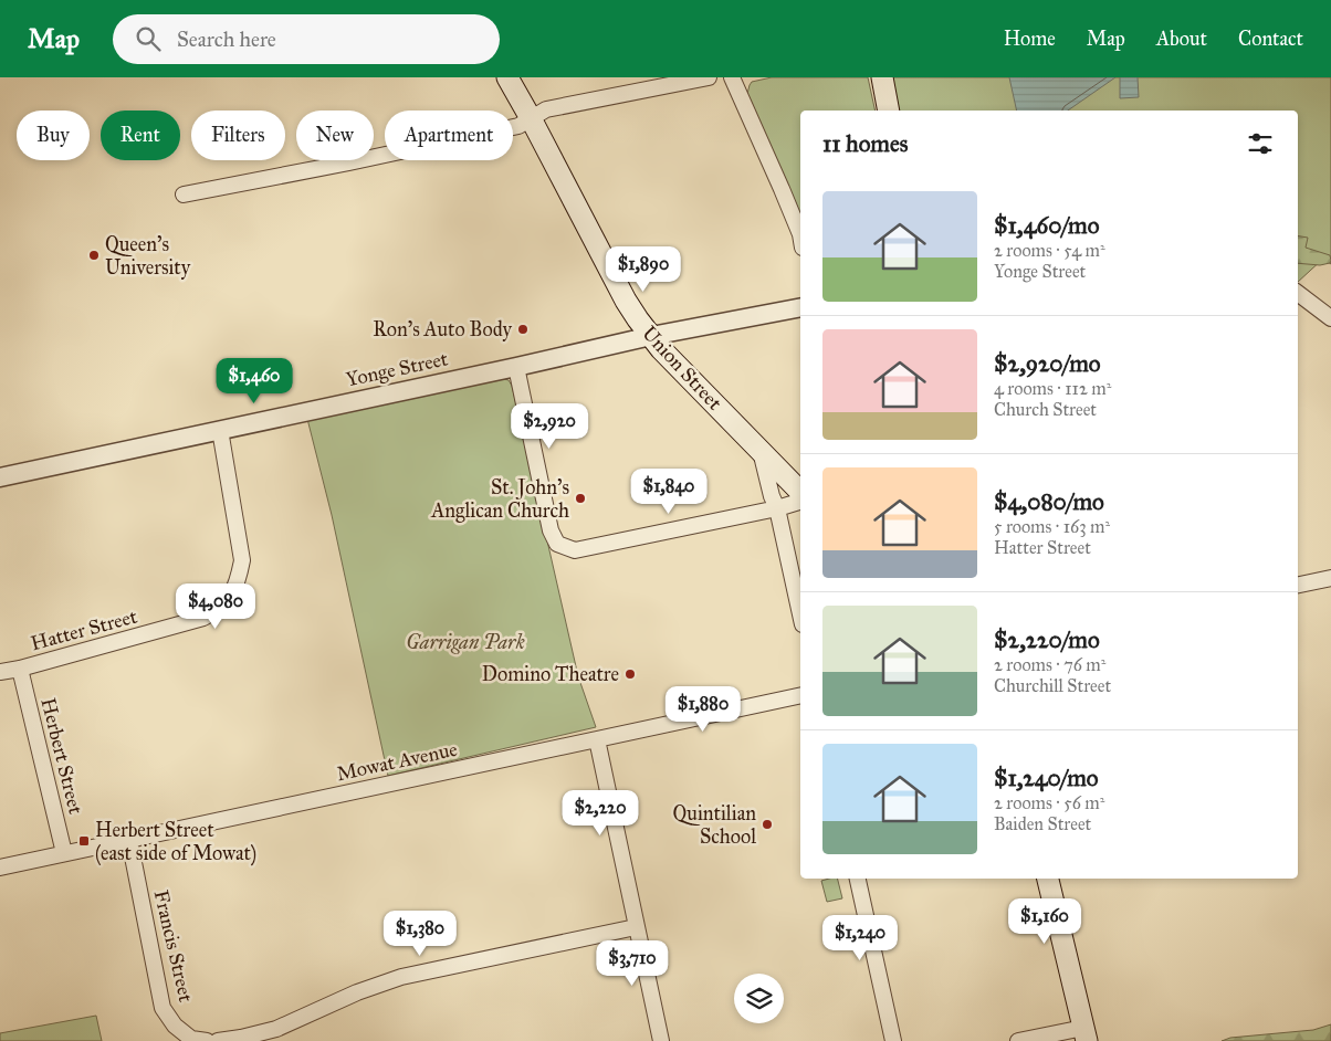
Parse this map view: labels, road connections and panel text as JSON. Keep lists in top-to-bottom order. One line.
{"streets":{"main road":["Union Street"],"street":["Yonge Street","Hatter Street","Herbert Street","Mowat Avenue","Francis Street"]},"crossings":[["Union Street","Yonge Street"],["Yonge Street","Hatter Street"],["Hatter Street","Herbert Street"],["Herbert Street","Mowat Avenue"],["Mowat Avenue","Francis Street"]],"parks":["Garrigan Park"],"places":{"other":["Queen's University","Ron’s Auto Body","St. John's Anglican Church","Domino Theatre","Quintilian School"],"transit":["Herbert Street (east side of Mowat)"]},"page":{"header":"Map","search":"Search here","nav":["Home","Map","About","Contact"],"chip":["Buy","Rent","Filters","New","Apartment"],"heading":"11 homes","list":[{"name":"$1,460/mo","note":"2 rooms · 54 m² · Yonge Street"},{"name":"$2,920/mo","note":"4 rooms · 112 m² · Church Street"},{"name":"$4,080/mo","note":"5 rooms · 163 m² · Hatter Street"},{"name":"$2,220/mo","note":"2 rooms · 76 m² · Churchill Street"},{"name":"$1,240/mo","note":"2 rooms · 56 m² · Baiden Street"}],"price":["$1,890","$1,460","$2,920","$1,840","$4,080","$1,880","$2,220","$1,160","$1,380","$1,240","$3,710"]}}
